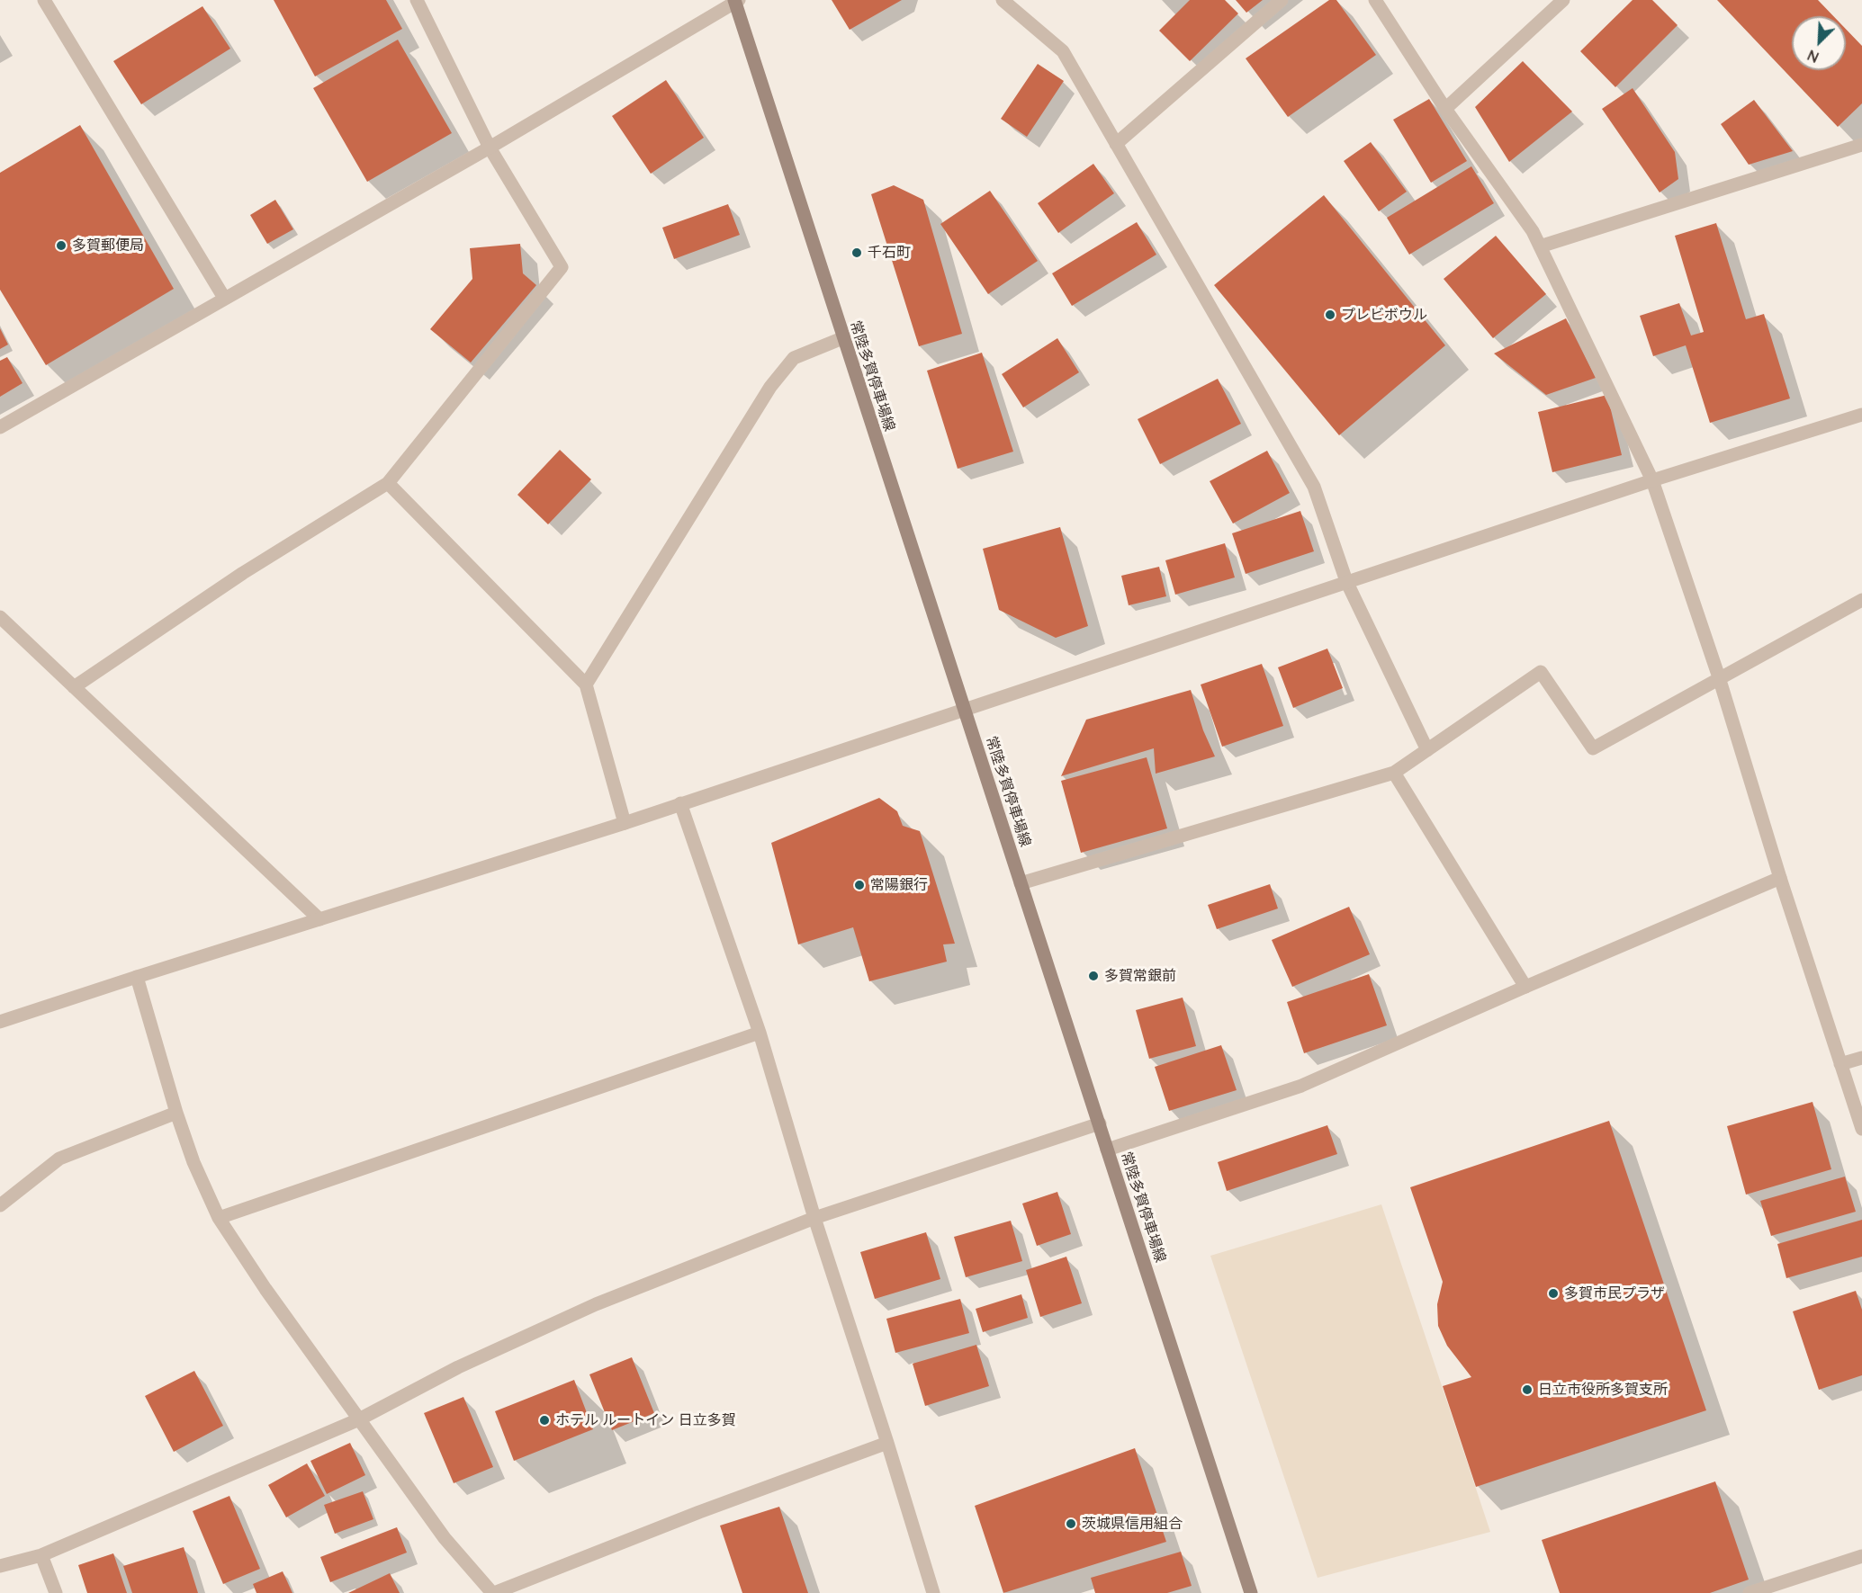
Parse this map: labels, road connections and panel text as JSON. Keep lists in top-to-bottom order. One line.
{"streets":{"main road":["常陸多賀停車場線"]},"places":["多賀郵便局","千石町","プレビボウル","常陽銀行","多賀常銀前","多賀市民プラザ","日立市役所多賀支所","ホテル ルートイン 日立多賀","茨城県信用組合"],"north":"bottom left"}
